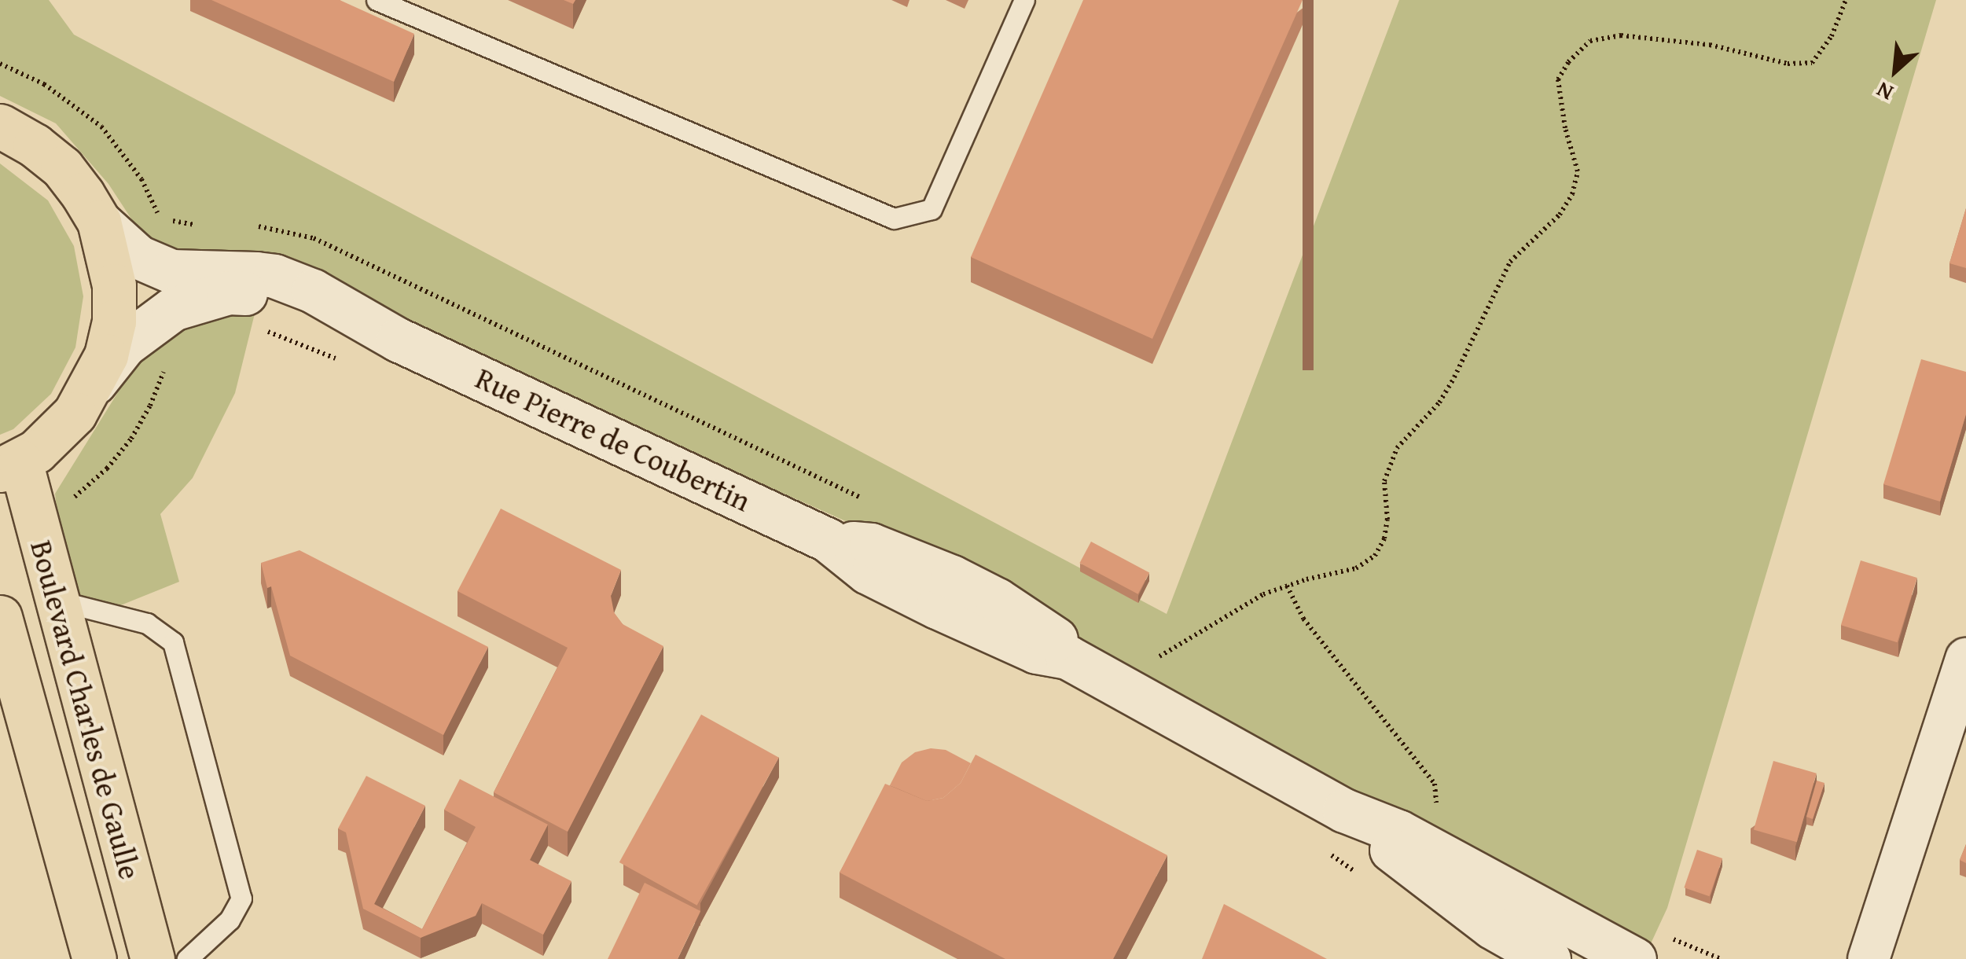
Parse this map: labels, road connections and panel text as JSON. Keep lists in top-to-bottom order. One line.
{"streets":{"main road":["Boulevard Charles de Gaulle"],"street":["Rue Pierre de Coubertin"]},"north":"bottom left"}
